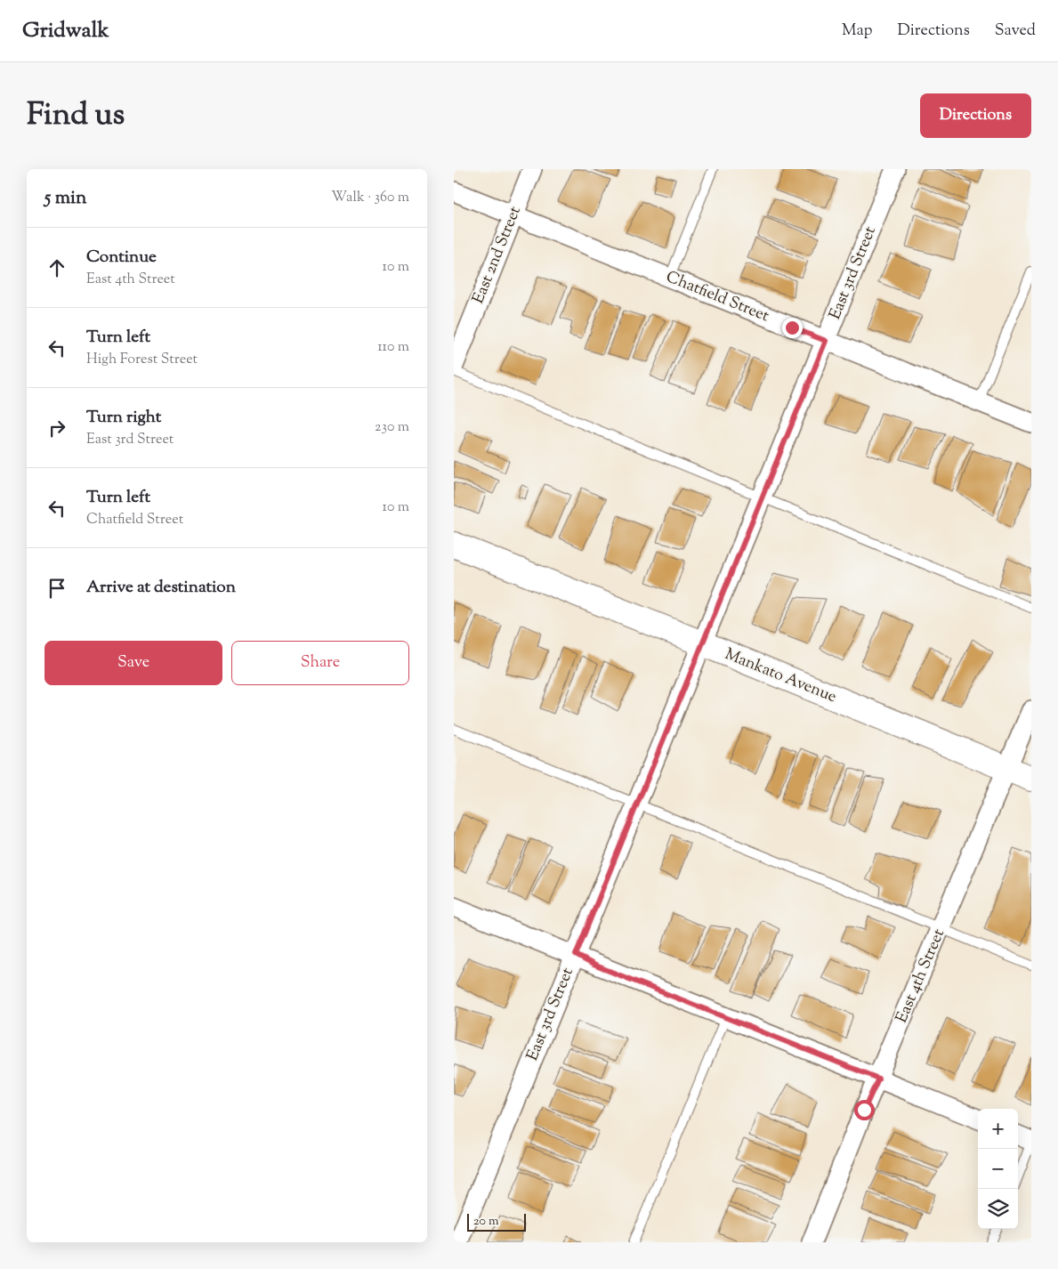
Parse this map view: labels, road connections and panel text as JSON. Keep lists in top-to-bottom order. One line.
{"streets":{"street":["East 2nd Street","East 3rd Street","Chatfield Street","Mankato Avenue","East 4th Street"]},"crossings":[["East 2nd Street","Chatfield Street"],["East 3rd Street","Chatfield Street"],["East 3rd Street","Mankato Avenue"],["Mankato Avenue","East 4th Street"]],"scale_bar":"20 m","page":{"header":"Gridwalk","nav":["Map","Directions","Saved"],"title":"Find us","buttons":["Directions",["Save","Share"]],"heading":["5 min","Walk · 360 m"],"list":[["Continue","East 4th Street","10 m"],["Turn left","High Forest Street","110 m"],["Turn right","East 3rd Street","230 m"],["Turn left","Chatfield Street","10 m"],"Arrive at destination"],"map_buttons":["+","−"],"scale":"20 m"}}
